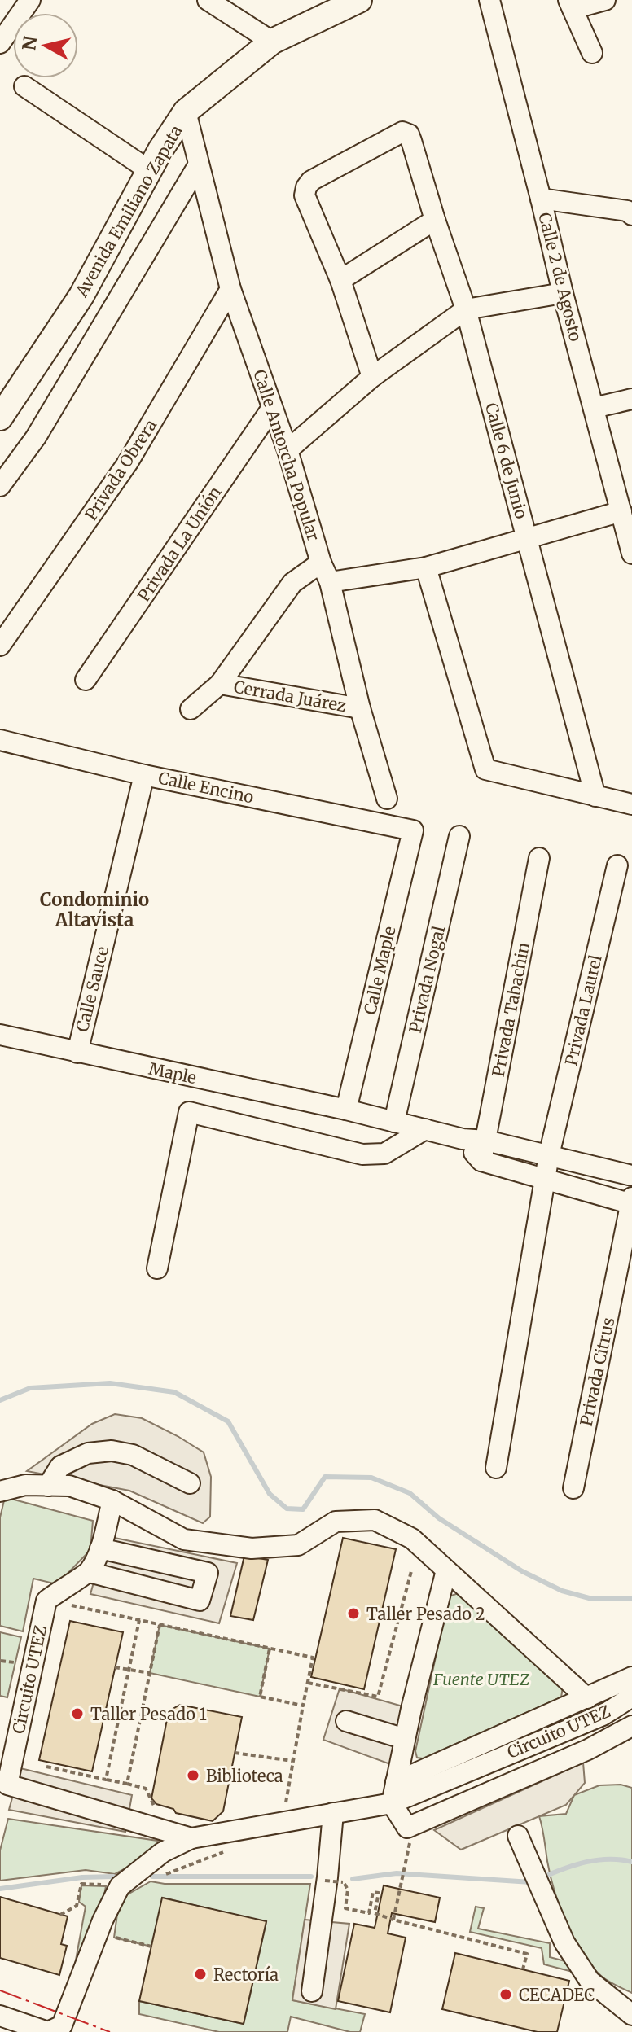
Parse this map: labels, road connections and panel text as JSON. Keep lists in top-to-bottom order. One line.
{"streets":{"main road":["Avenida Emiliano Zapata"],"street":["Calle 2 de Agosto","Calle Antorcha Popular","Calle 6 de Junio","Privada Obrera","Privada La Unión","Cerrada Juárez","Calle Encino","Calle Maple","Privada Nogal","Calle Sauce","Privada Tabachin","Privada Laurel","Maple","Privada Citrus","Circuito UTEZ"]},"crossings":[["Avenida Emiliano Zapata","Calle Antorcha Popular"],["Calle Antorcha Popular","Privada Obrera"],["Calle Antorcha Popular","Privada La Unión"],["Calle Antorcha Popular","Cerrada Juárez"],["Calle Encino","Calle Maple"],["Calle Encino","Calle Sauce"],["Calle Maple","Maple"],["Privada Nogal","Maple"],["Calle Sauce","Maple"],["Privada Tabachin","Maple"],["Privada Laurel","Maple"]],"districts":["Condominio Altavista"],"parks":["Fuente UTEZ"],"places":["Taller Pesado 2","Taller Pesado 1","Biblioteca","Rectoría","CECADEC"],"north":"left"}
